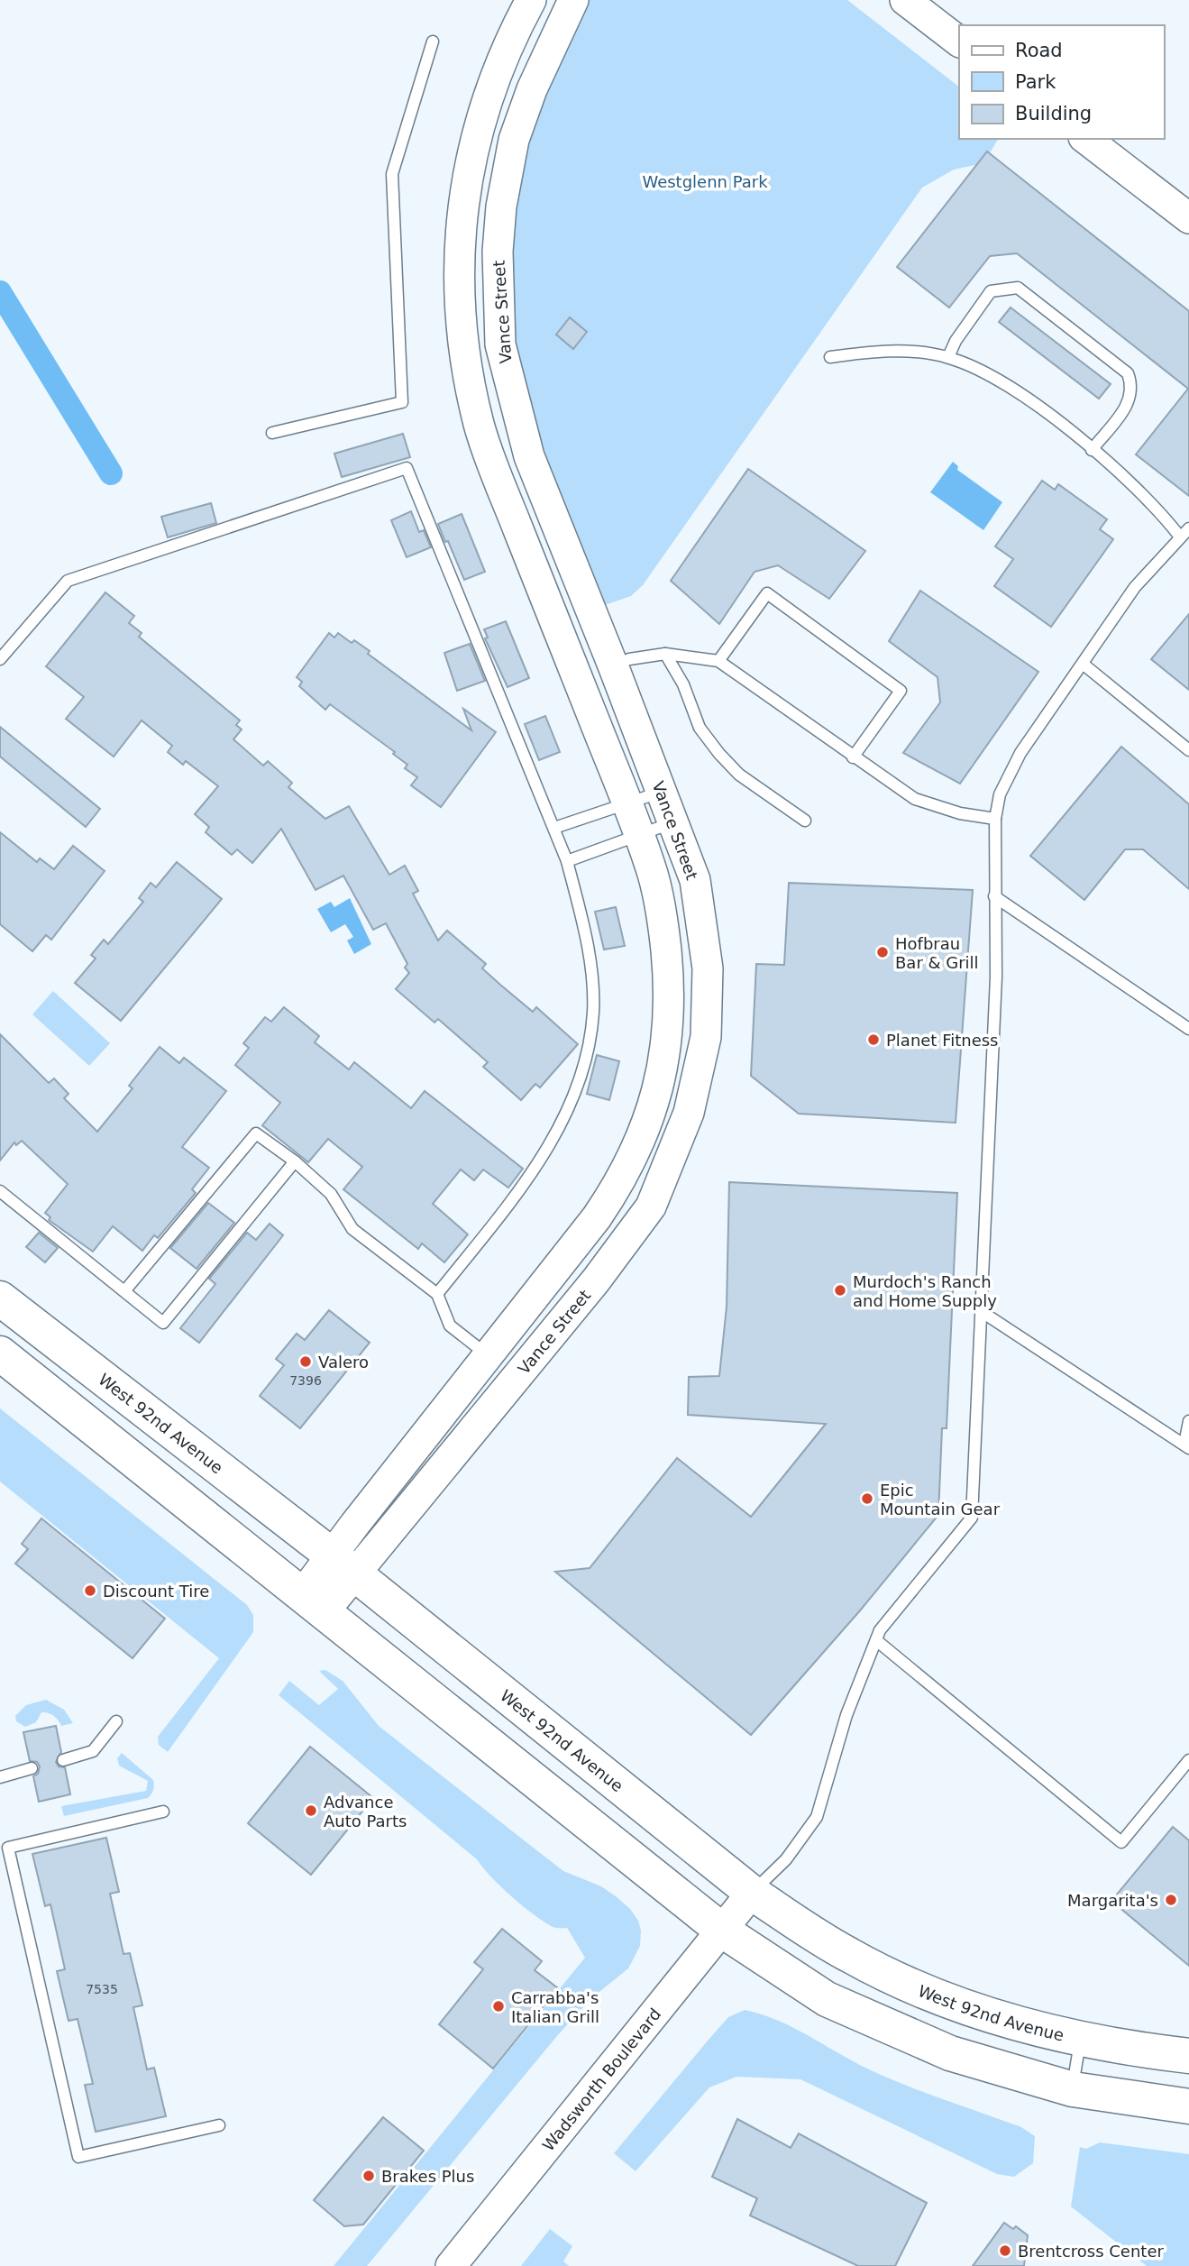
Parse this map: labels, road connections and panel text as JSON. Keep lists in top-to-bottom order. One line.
{"streets":{"main road":["West 92nd Avenue"],"street":["Vance Street","Wadsworth Boulevard"]},"crossings":[["Vance Street","West 92nd Avenue"],["West 92nd Avenue","Wadsworth Boulevard"]],"parks":["Westglenn Park"],"places":["Hofbrau Bar & Grill","Planet Fitness","Murdoch's Ranch and Home Supply","Valero","Epic Mountain Gear","Discount Tire","Advance Auto Parts","Margarita's","Carrabba's Italian Grill","Brakes Plus","Brentcross Center"],"house_numbers":["7396","7535"],"legend":["Road","Park","Building"]}
